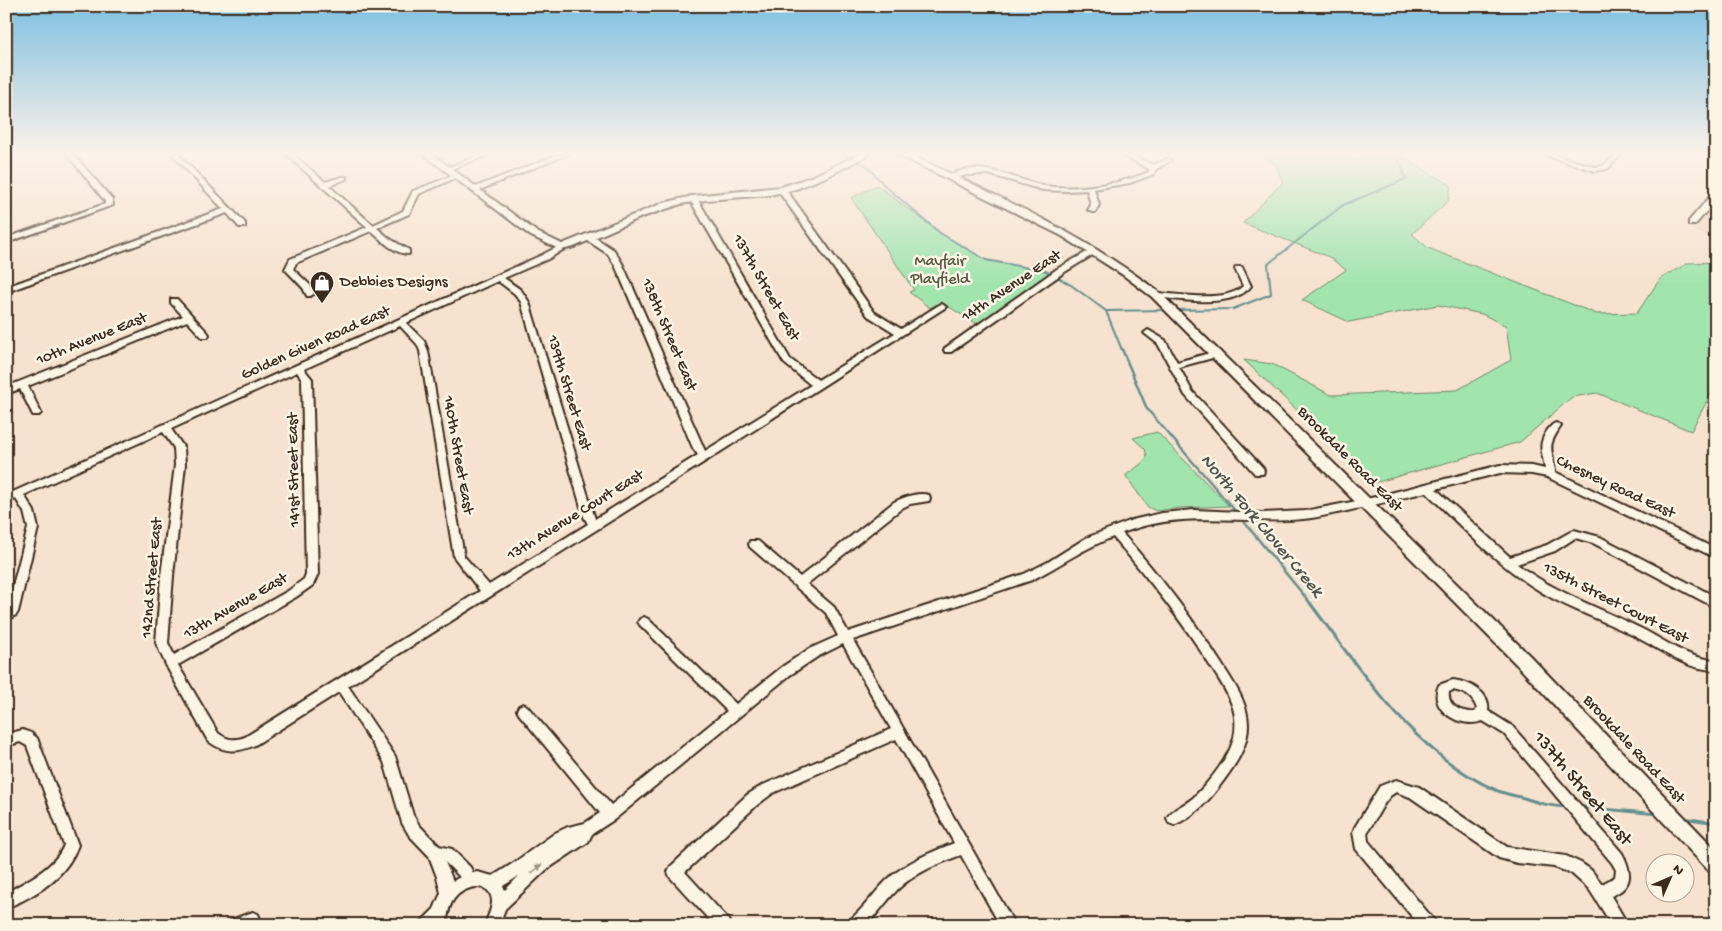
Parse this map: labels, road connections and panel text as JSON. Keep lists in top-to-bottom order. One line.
{"streets":{"main road":["Brookdale Road East"],"street":["14th Avenue East","137th Street East","138th Street East","10th Avenue East","Golden Given Road East","139th Street East","140th Street East","141st Street East","Chesney Road East","13th Avenue Court East","142nd Street East","135th Street Court East","13th Avenue East"]},"crossings":[["14th Avenue East","Brookdale Road East"],["137th Street East","Golden Given Road East"],["137th Street East","13th Avenue Court East"],["138th Street East","Golden Given Road East"],["138th Street East","13th Avenue Court East"],["Golden Given Road East","139th Street East"],["Golden Given Road East","140th Street East"],["Golden Given Road East","141st Street East"],["Golden Given Road East","142nd Street East"],["139th Street East","13th Avenue Court East"],["140th Street East","13th Avenue Court East"],["Brookdale Road East","Chesney Road East"],["141st Street East","13th Avenue East"],["Chesney Road East","135th Street Court East"],["13th Avenue Court East","142nd Street East"],["142nd Street East","13th Avenue East"]],"water":["North Fork Clover Creek"],"parks":["Mayfair Playfield"],"places":{"shop":["Debbies Designs"]},"north":"top right"}
